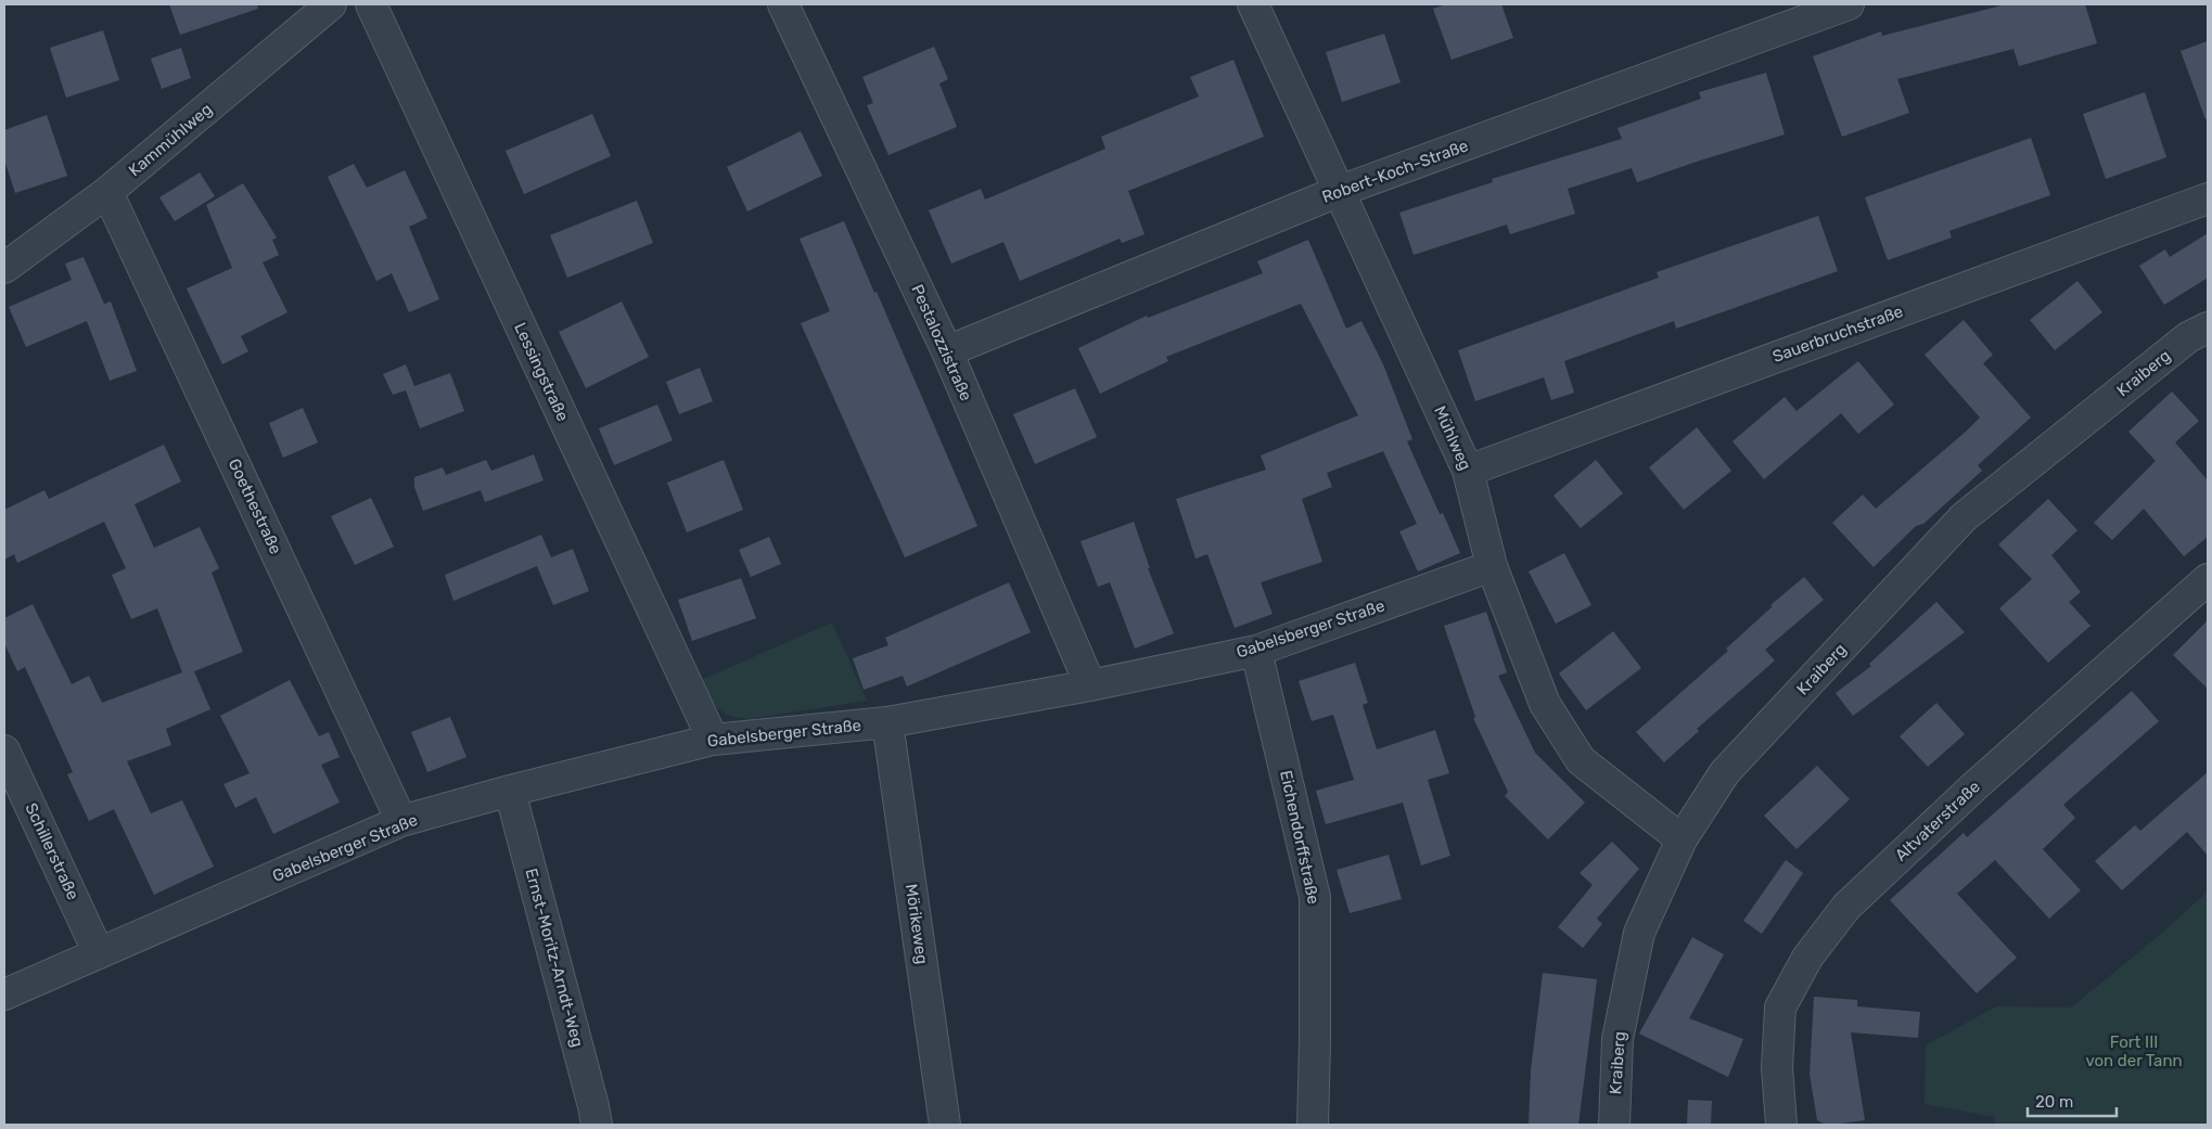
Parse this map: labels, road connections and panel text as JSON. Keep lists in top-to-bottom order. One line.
{"streets":{"street":["Kammühlweg","Robert-Koch-Straße","Sauerbruchstraße","Pestalozzistraße","Lessingstraße","Kraiberg","Mühlweg","Goethestraße","Gabelsberger Straße","Altvaterstraße","Eichendorffstraße","Schillerstraße","Mörikeweg","Ernst-Moritz-Arndt-Weg"]},"crossings":[["Kammühlweg","Goethestraße"],["Robert-Koch-Straße","Pestalozzistraße"],["Robert-Koch-Straße","Mühlweg"],["Sauerbruchstraße","Mühlweg"],["Pestalozzistraße","Gabelsberger Straße"],["Lessingstraße","Gabelsberger Straße"],["Kraiberg","Mühlweg"],["Mühlweg","Gabelsberger Straße"],["Goethestraße","Gabelsberger Straße"],["Gabelsberger Straße","Eichendorffstraße"],["Gabelsberger Straße","Schillerstraße"],["Gabelsberger Straße","Mörikeweg"],["Gabelsberger Straße","Ernst-Moritz-Arndt-Weg"]],"parks":["Fort III von der Tann"],"scale_bar":"20 m"}
